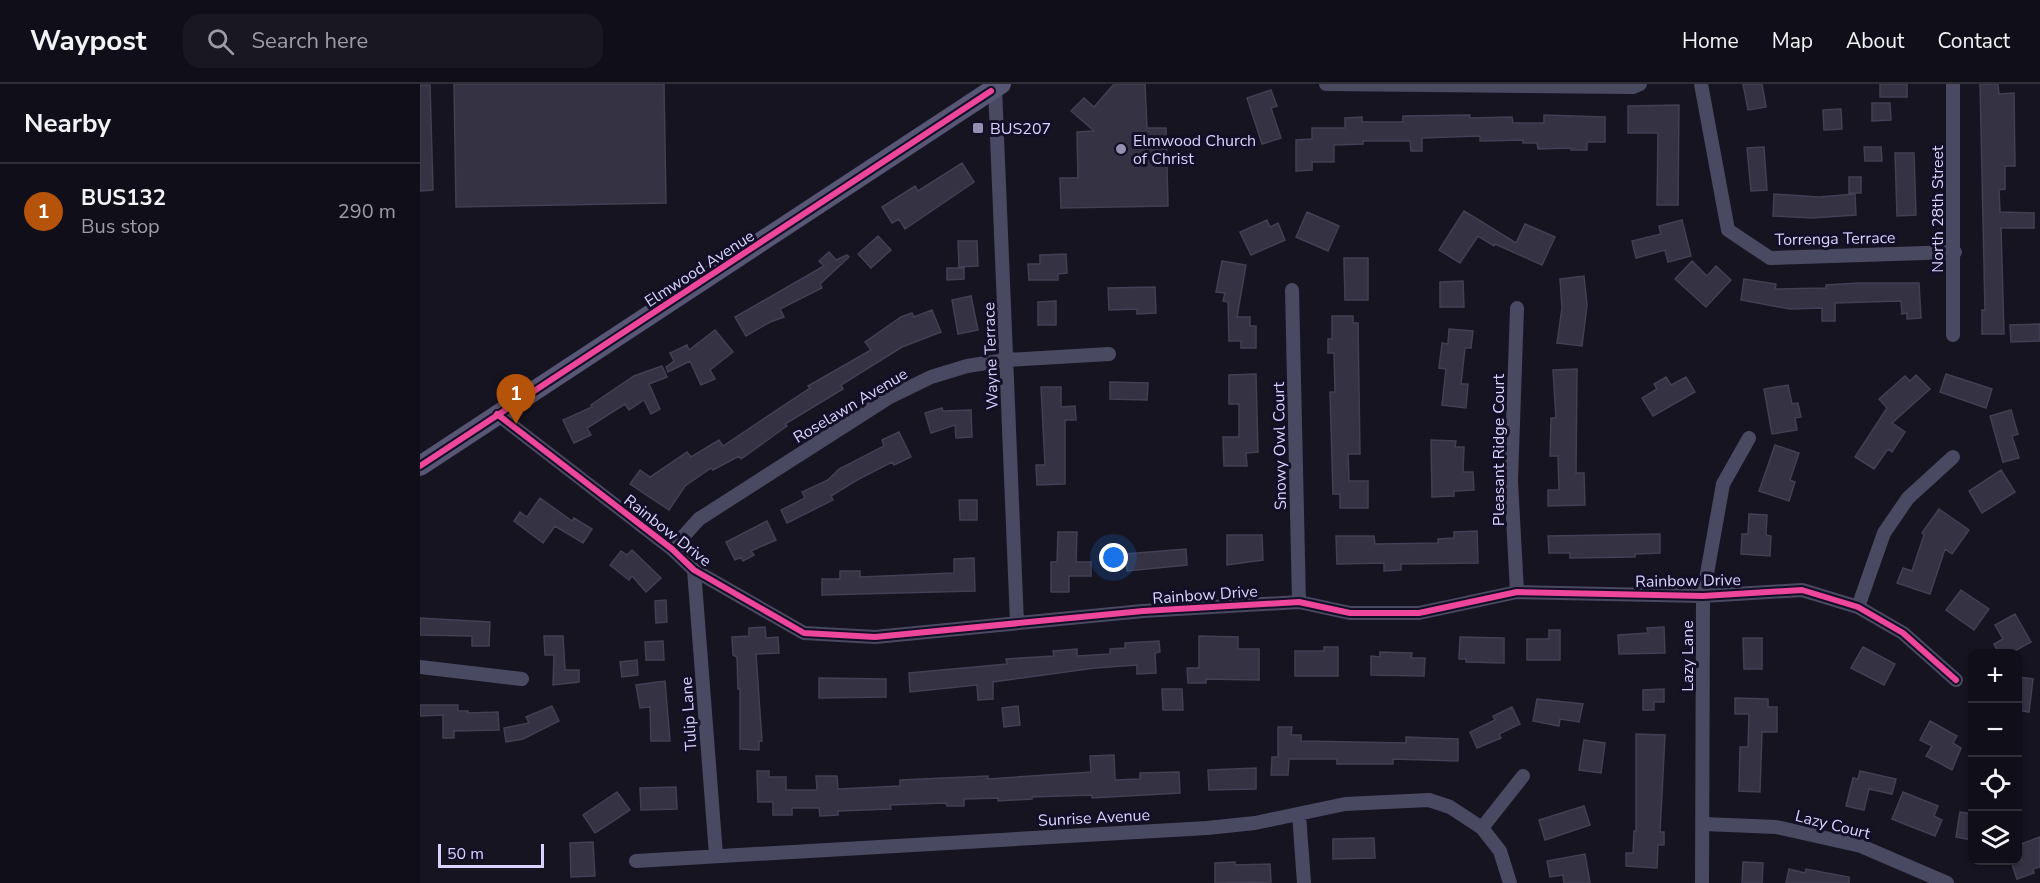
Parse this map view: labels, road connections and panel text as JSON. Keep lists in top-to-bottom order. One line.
{"streets":{"main road":["Elmwood Avenue"],"street":["North 28th Street","Torrenga Terrace","Wayne Terrace","Roselawn Avenue","Snowy Owl Court","Pleasant Ridge Court","Rainbow Drive","Lazy Lane","Tulip Lane","Sunrise Avenue","Lazy Court"]},"crossings":[["North 28th Street","Torrenga Terrace"],["Elmwood Avenue","Wayne Terrace"],["Elmwood Avenue","Rainbow Drive"],["Wayne Terrace","Roselawn Avenue"],["Wayne Terrace","Rainbow Drive"],["Roselawn Avenue","Rainbow Drive"],["Snowy Owl Court","Rainbow Drive"],["Pleasant Ridge Court","Rainbow Drive"],["Rainbow Drive","Lazy Lane"],["Rainbow Drive","Tulip Lane"],["Lazy Lane","Lazy Court"],["Tulip Lane","Sunrise Avenue"]],"places":{"transit":["BUS207"],"other":["Elmwood Church of Christ"]},"scale_bar":"50 m","page":{"header":"Waypost","search":"Search here","nav":["Home","Map","About","Contact"],"heading":"Nearby","list":[{"mark":"1","name":"BUS132","note":"Bus stop","value":"290 m"}],"pins":"1","map_buttons":["+","−"],"scale":"50 m"}}
